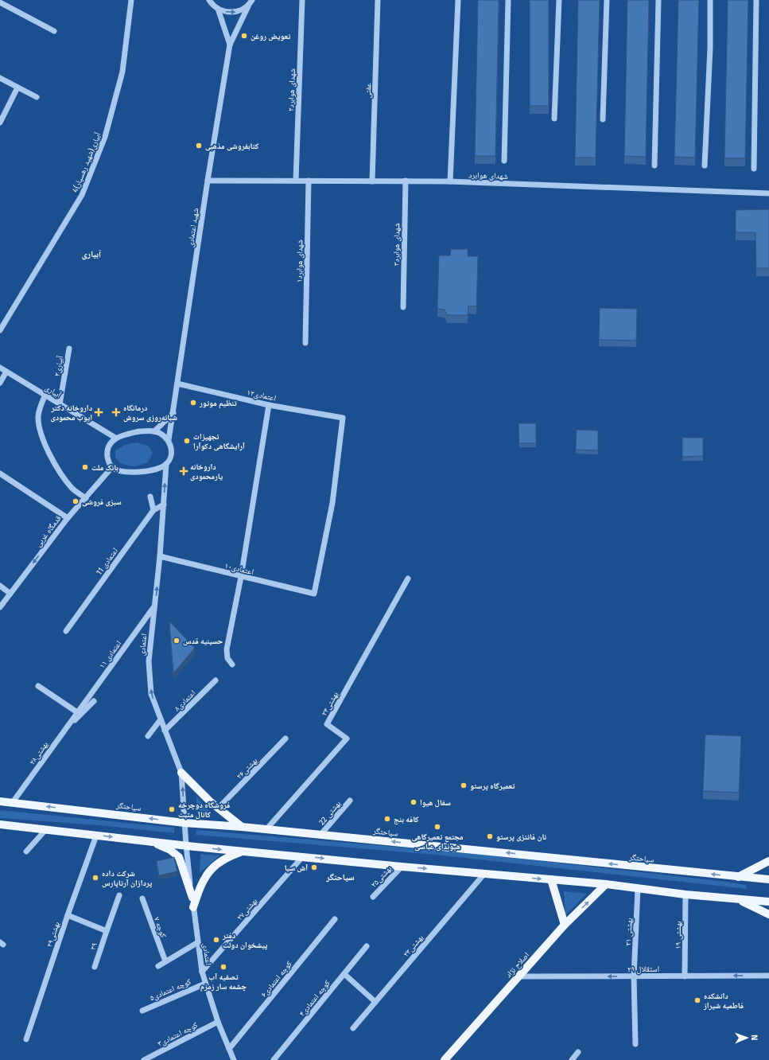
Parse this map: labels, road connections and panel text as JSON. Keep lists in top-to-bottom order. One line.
{"streets":{"main road":["سیاحتگر","اصلاح نژاد"],"street":["شهدای هوابرد۲","عفتی","4آبیاری(شهید رهسپار)","شهدای هوابرد","شهید اعتمادی","۳شهدای هوابرد","شهدای هوابرد۱","آبیاری۲","آبیاری","اعتمادی۱۲","قدمگاه غربی","11 اعتمادی","اعتمادی۱۰","اعتمادی","۱۱ اعتمادی","اعتمادی۸","۲۴بهشتی","۲۸بهشتی","۲۶بهشتی","22 بهشتی","۲۵بهشتی","۲۷بهشتی","کوچه ۷","۲۱ بهشتی","۲۹بهشتی","۱۹ بهشتی","۲۳بهشتی","۲۹","۲۹ استقلال","کوچه اعتمادی۶","کوچه اعتمادی۵","کوچه اعتمادی۴","کوچه اعتمادی۳"]},"crossings":[["شهدای هوابرد۲","شهدای هوابرد"],["عفتی","شهدای هوابرد"],["شهدای هوابرد","شهید اعتمادی"],["شهدای هوابرد","۳شهدای هوابرد"],["شهدای هوابرد","شهدای هوابرد۱"],["شهید اعتمادی","آبیاری"],["شهید اعتمادی","اعتمادی۱۲"],["شهید اعتمادی","قدمگاه غربی"],["شهید اعتمادی","اعتمادی"],["آبیاری۲","آبیاری"],["آبیاری","قدمگاه غربی"],["آبیاری","اعتمادی"],["اعتمادی۱۲","اعتمادی۱۰"],["قدمگاه غربی","اعتمادی"],["11 اعتمادی","اعتمادی"],["اعتمادی۱۰","اعتمادی"],["اعتمادی","۱۱ اعتمادی"],["اعتمادی","اعتمادی۸"],["اعتمادی","سیاحتگر"],["اعتمادی","۲۷بهشتی"],["اعتمادی","کوچه اعتمادی۶"],["اعتمادی","کوچه اعتمادی۵"],["اعتمادی","کوچه اعتمادی۳"],["۱۱ اعتمادی","۲۸بهشتی"],["۲۴بهشتی","سیاحتگر"],["۲۸بهشتی","سیاحتگر"],["سیاحتگر","22 بهشتی"],["۲۱ بهشتی","۲۹ استقلال"],["۱۹ بهشتی","۲۹ استقلال"],["اصلاح نژاد","۲۹ استقلال"]],"one_way":["قدمگاه غربی","اعتمادی","۲۹ استقلال"],"districts":["آبیاری","سیاحتگر"],"places":{"other":["تعویض روغن","کتابفروشی مذهبی","تنظیم موتور","تجهیزات آرایشگاهی دکوآرا","بانک ملت","سبزی فروشی","حسینیه قدس","تعمیرگاه پرستو","سفال هیوا","فروشگاه دوچرخه کانال مثبت","کافه بنج","مجتمع تعمیرگاهی هیوندای عباسی","نان فانتزی پرستو","آش سیا","شرکت داده پردازان آرتاپارس","دفتر پیشخوان دولت","تصفیه آب چشمه سار زمزم","دانشکده فاطمیه شیراز"],"health":["داروخانه دکتر ایوب محمودی","درمانگاه شبانه‌روزی سروش","داروخانه یارمحمودی"]},"north":"right"}
